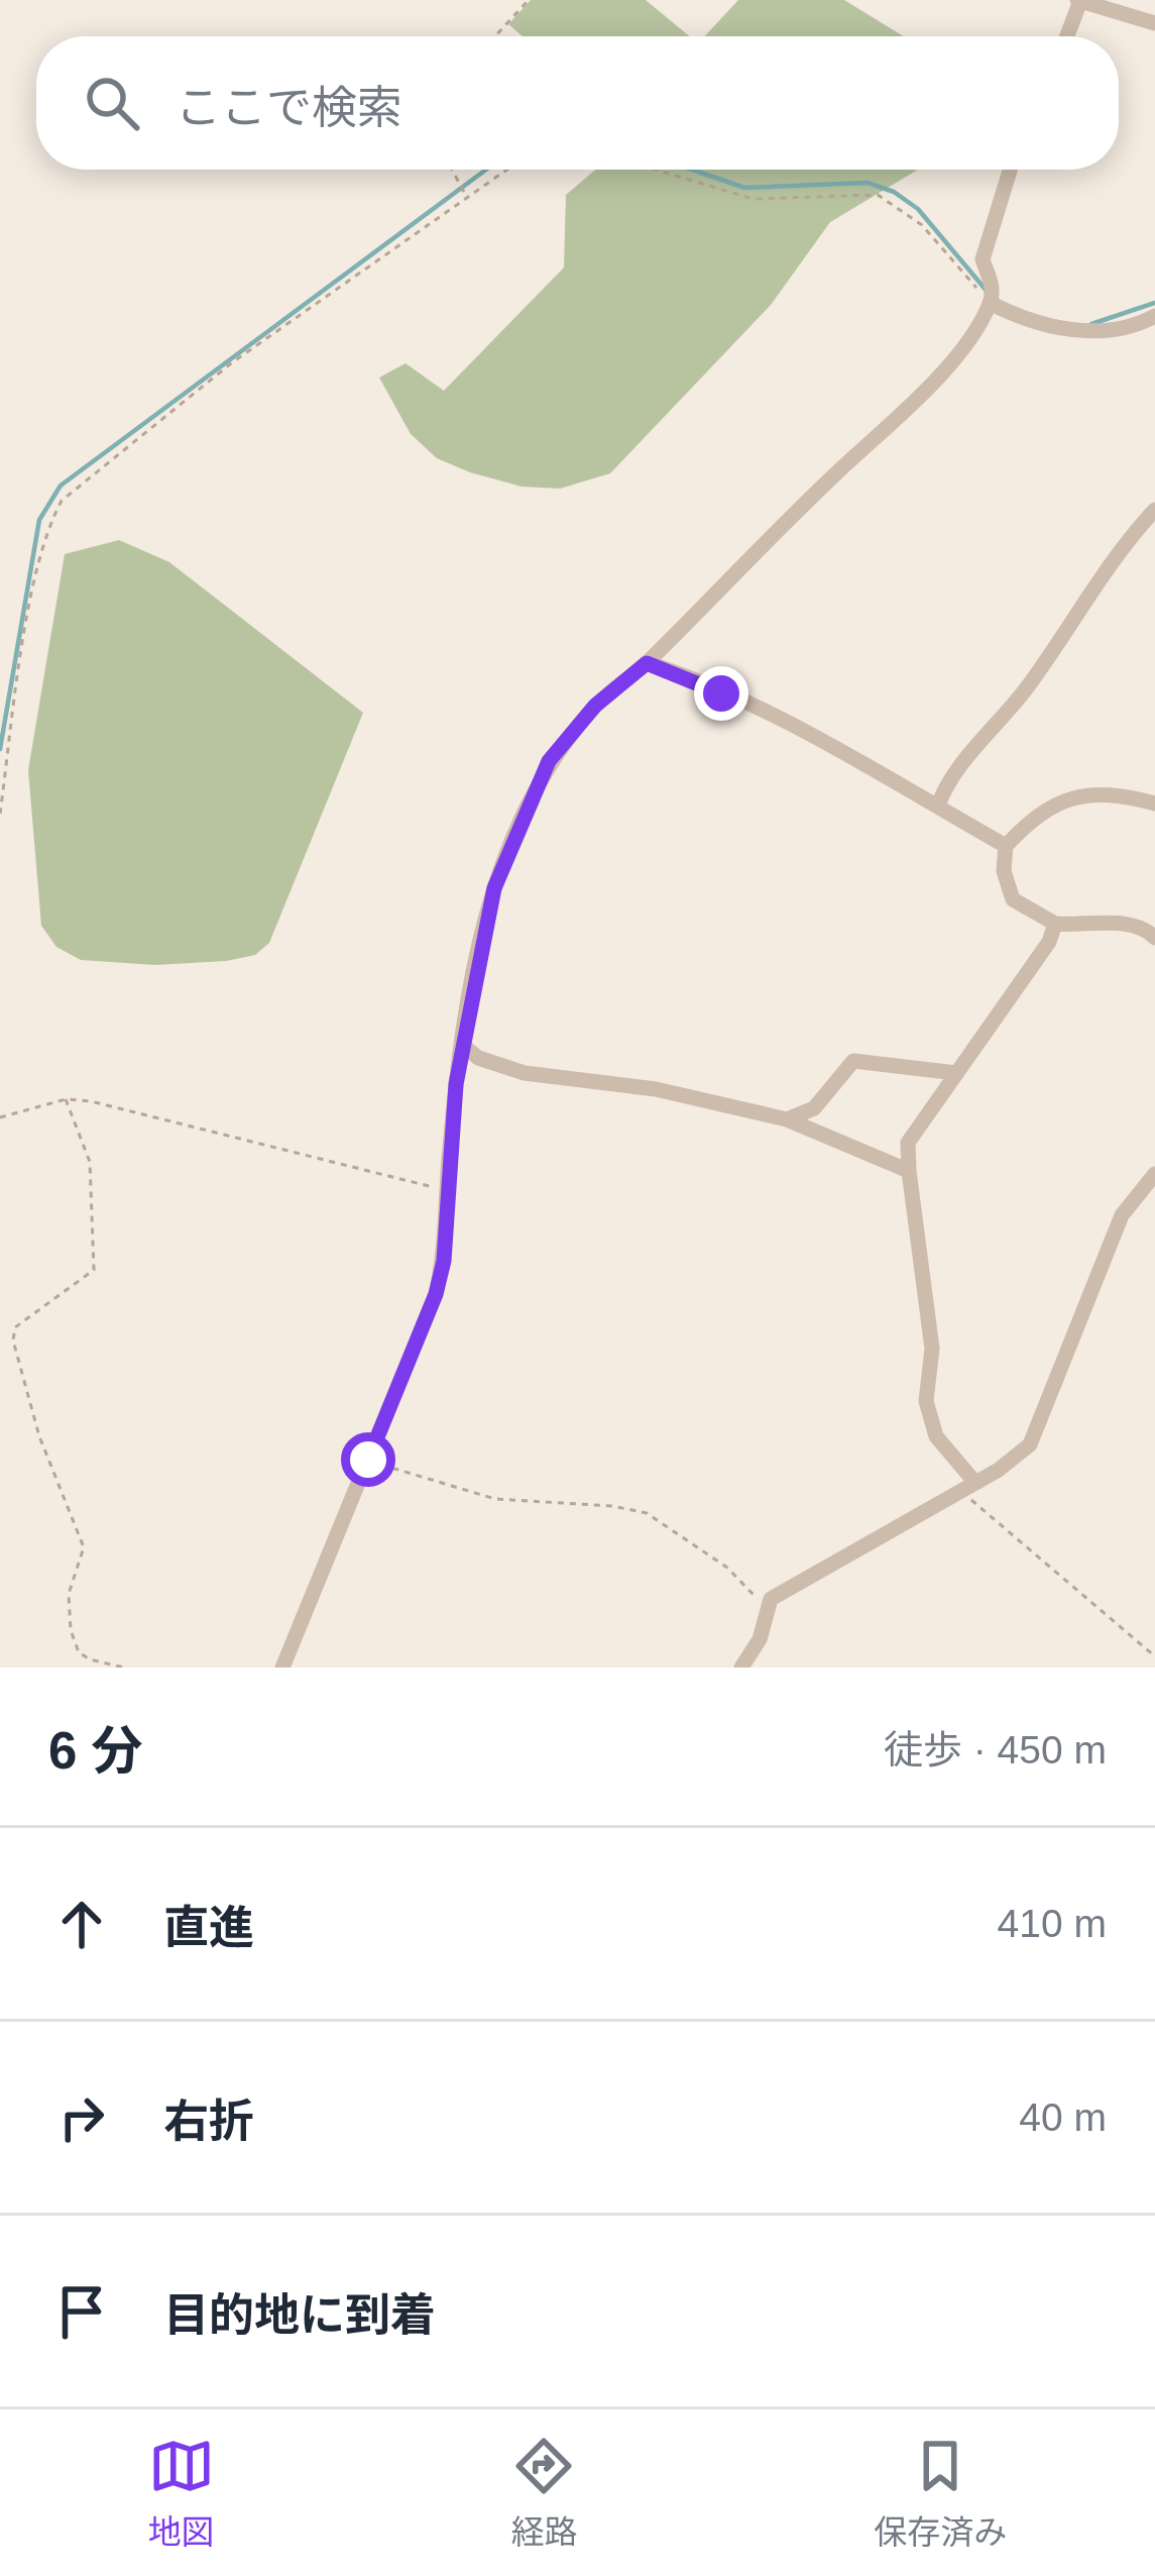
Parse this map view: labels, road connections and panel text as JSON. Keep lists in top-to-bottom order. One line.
{"page":{"search":"ここで検索","heading":["6 分","徒歩 · 450 m"],"list":[["直進","410 m"],["右折","40 m"],"目的地に到着"],"nav":["地図","経路","保存済み"]}}
